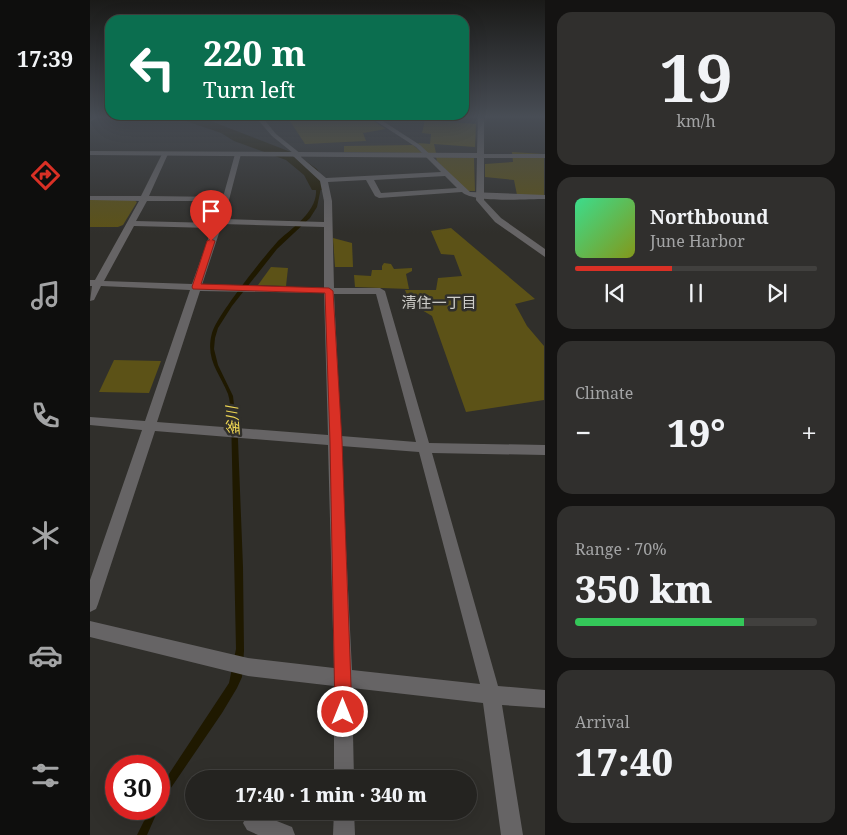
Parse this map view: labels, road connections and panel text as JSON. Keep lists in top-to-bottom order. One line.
{"districts":["清住一丁目"],"water":["釜川"],"page":{"tabs":"17:39","tile":[["19","km/h"],"Climate",["Range · 70%","350 km"],["Arrival","17:40"]],"turn":["220 m","Turn left"],"song":["Northbound","June Harbor"],"heat":["−","19°","+"],"limit":"30","trip":"17:40 · 1 min · 340 m"}}
